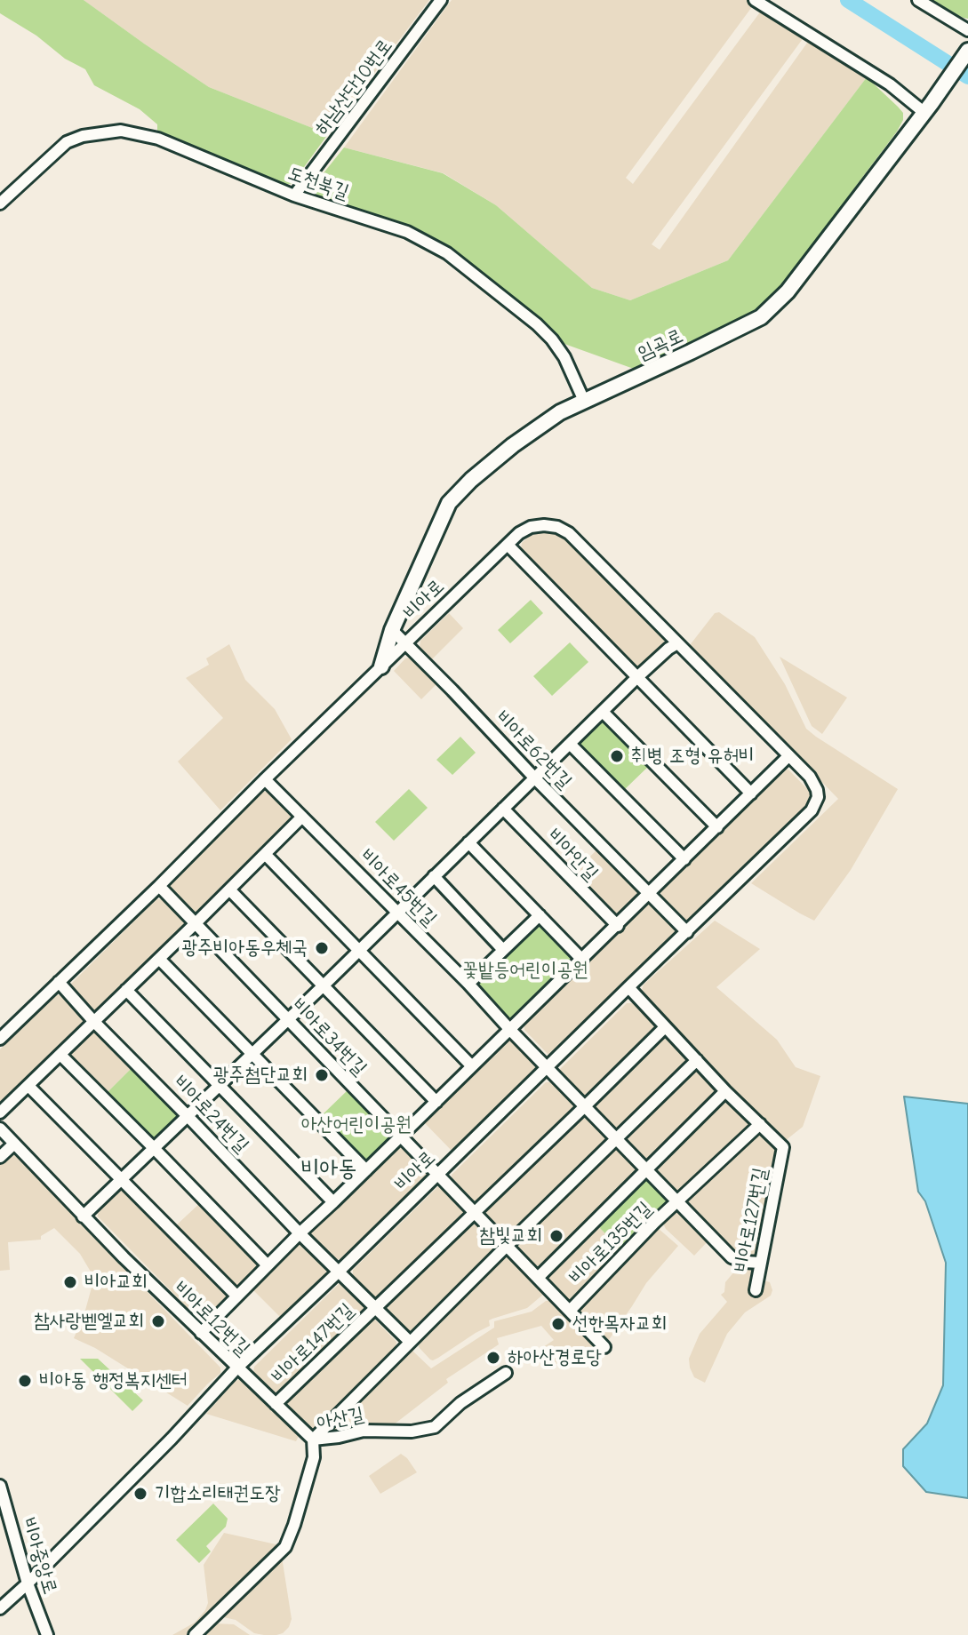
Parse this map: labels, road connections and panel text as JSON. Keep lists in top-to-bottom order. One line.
{"streets":{"main road":["임곡로"],"street":["하남산단10번로","도천북길","비아로","비아로62번길","비아안길","비아로45번길","비아로34번길","비아로24번길","비아로127번길","비아로135번길","비아로12번길","비아로147번길","아산길","비아중앙로"]},"crossings":[["하남산단10번로","도천북길"],["도천북길","임곡로"],["임곡로","비아로"],["임곡로","비아로62번길"],["비아로","비아로62번길"],["비아로","비아로45번길"],["비아로","비아로34번길"],["비아로","비아로24번길"],["비아로","비아로127번길"],["비아로","비아로135번길"],["비아로","비아로12번길"],["비아로","비아로147번길"],["비아로","비아중앙로"],["비아로45번길","비아로135번길"],["비아로24번길","비아로147번길"],["비아로127번길","비아로135번길"],["비아로12번길","비아로147번길"],["비아로12번길","아산길"]],"districts":["비아동"],"parks":["꽃밭등어린이공원","아산어린이공원"],"places":["취병 조형 유허비","광주비아동우체국","광주첨단교회","참빛교회","비아교회","참사랑벧엘교회","선한목자교회","하아산경로당","비아동 행정복지센터","기합소리태권도장"]}
